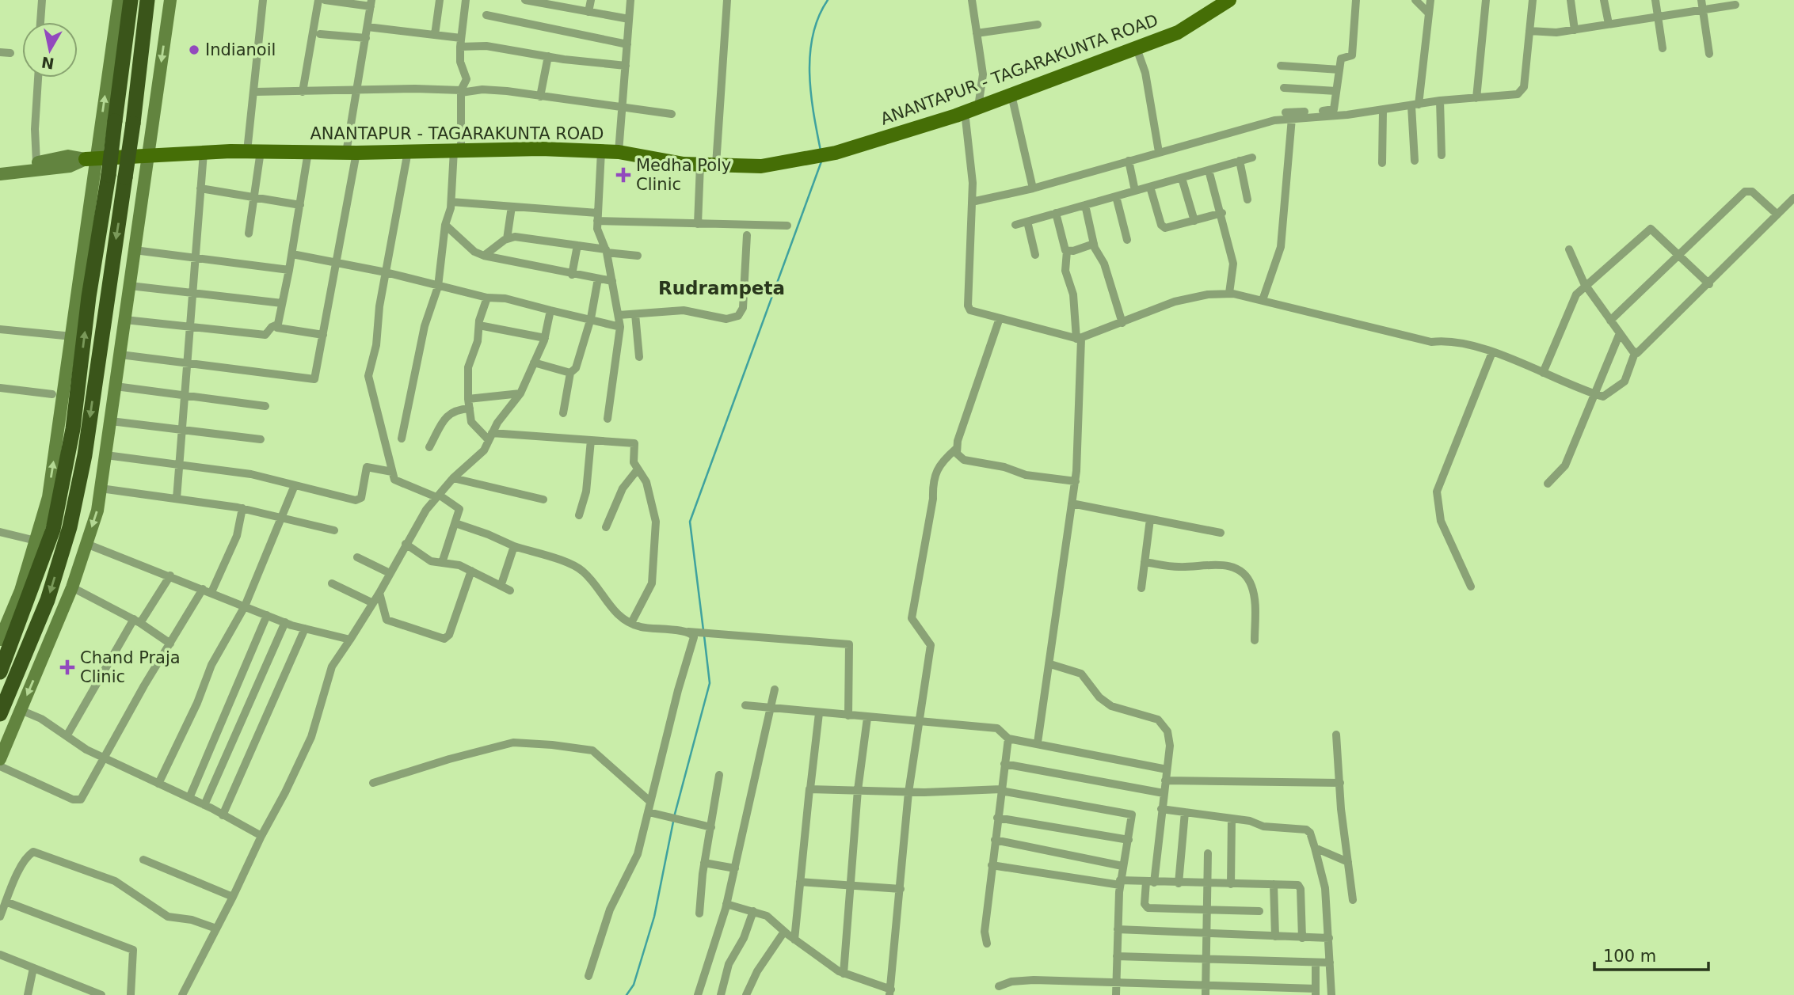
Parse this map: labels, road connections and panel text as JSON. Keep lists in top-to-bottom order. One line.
{"streets":{"main road":["ANANTAPUR - TAGARAKUNTA ROAD"]},"districts":["Rudrampeta"],"places":{"other":["Indianoil"],"health":["Medha Poly Clinic","Chand Praja Clinic"]},"scale_bar":"100 m","north":"bottom"}
